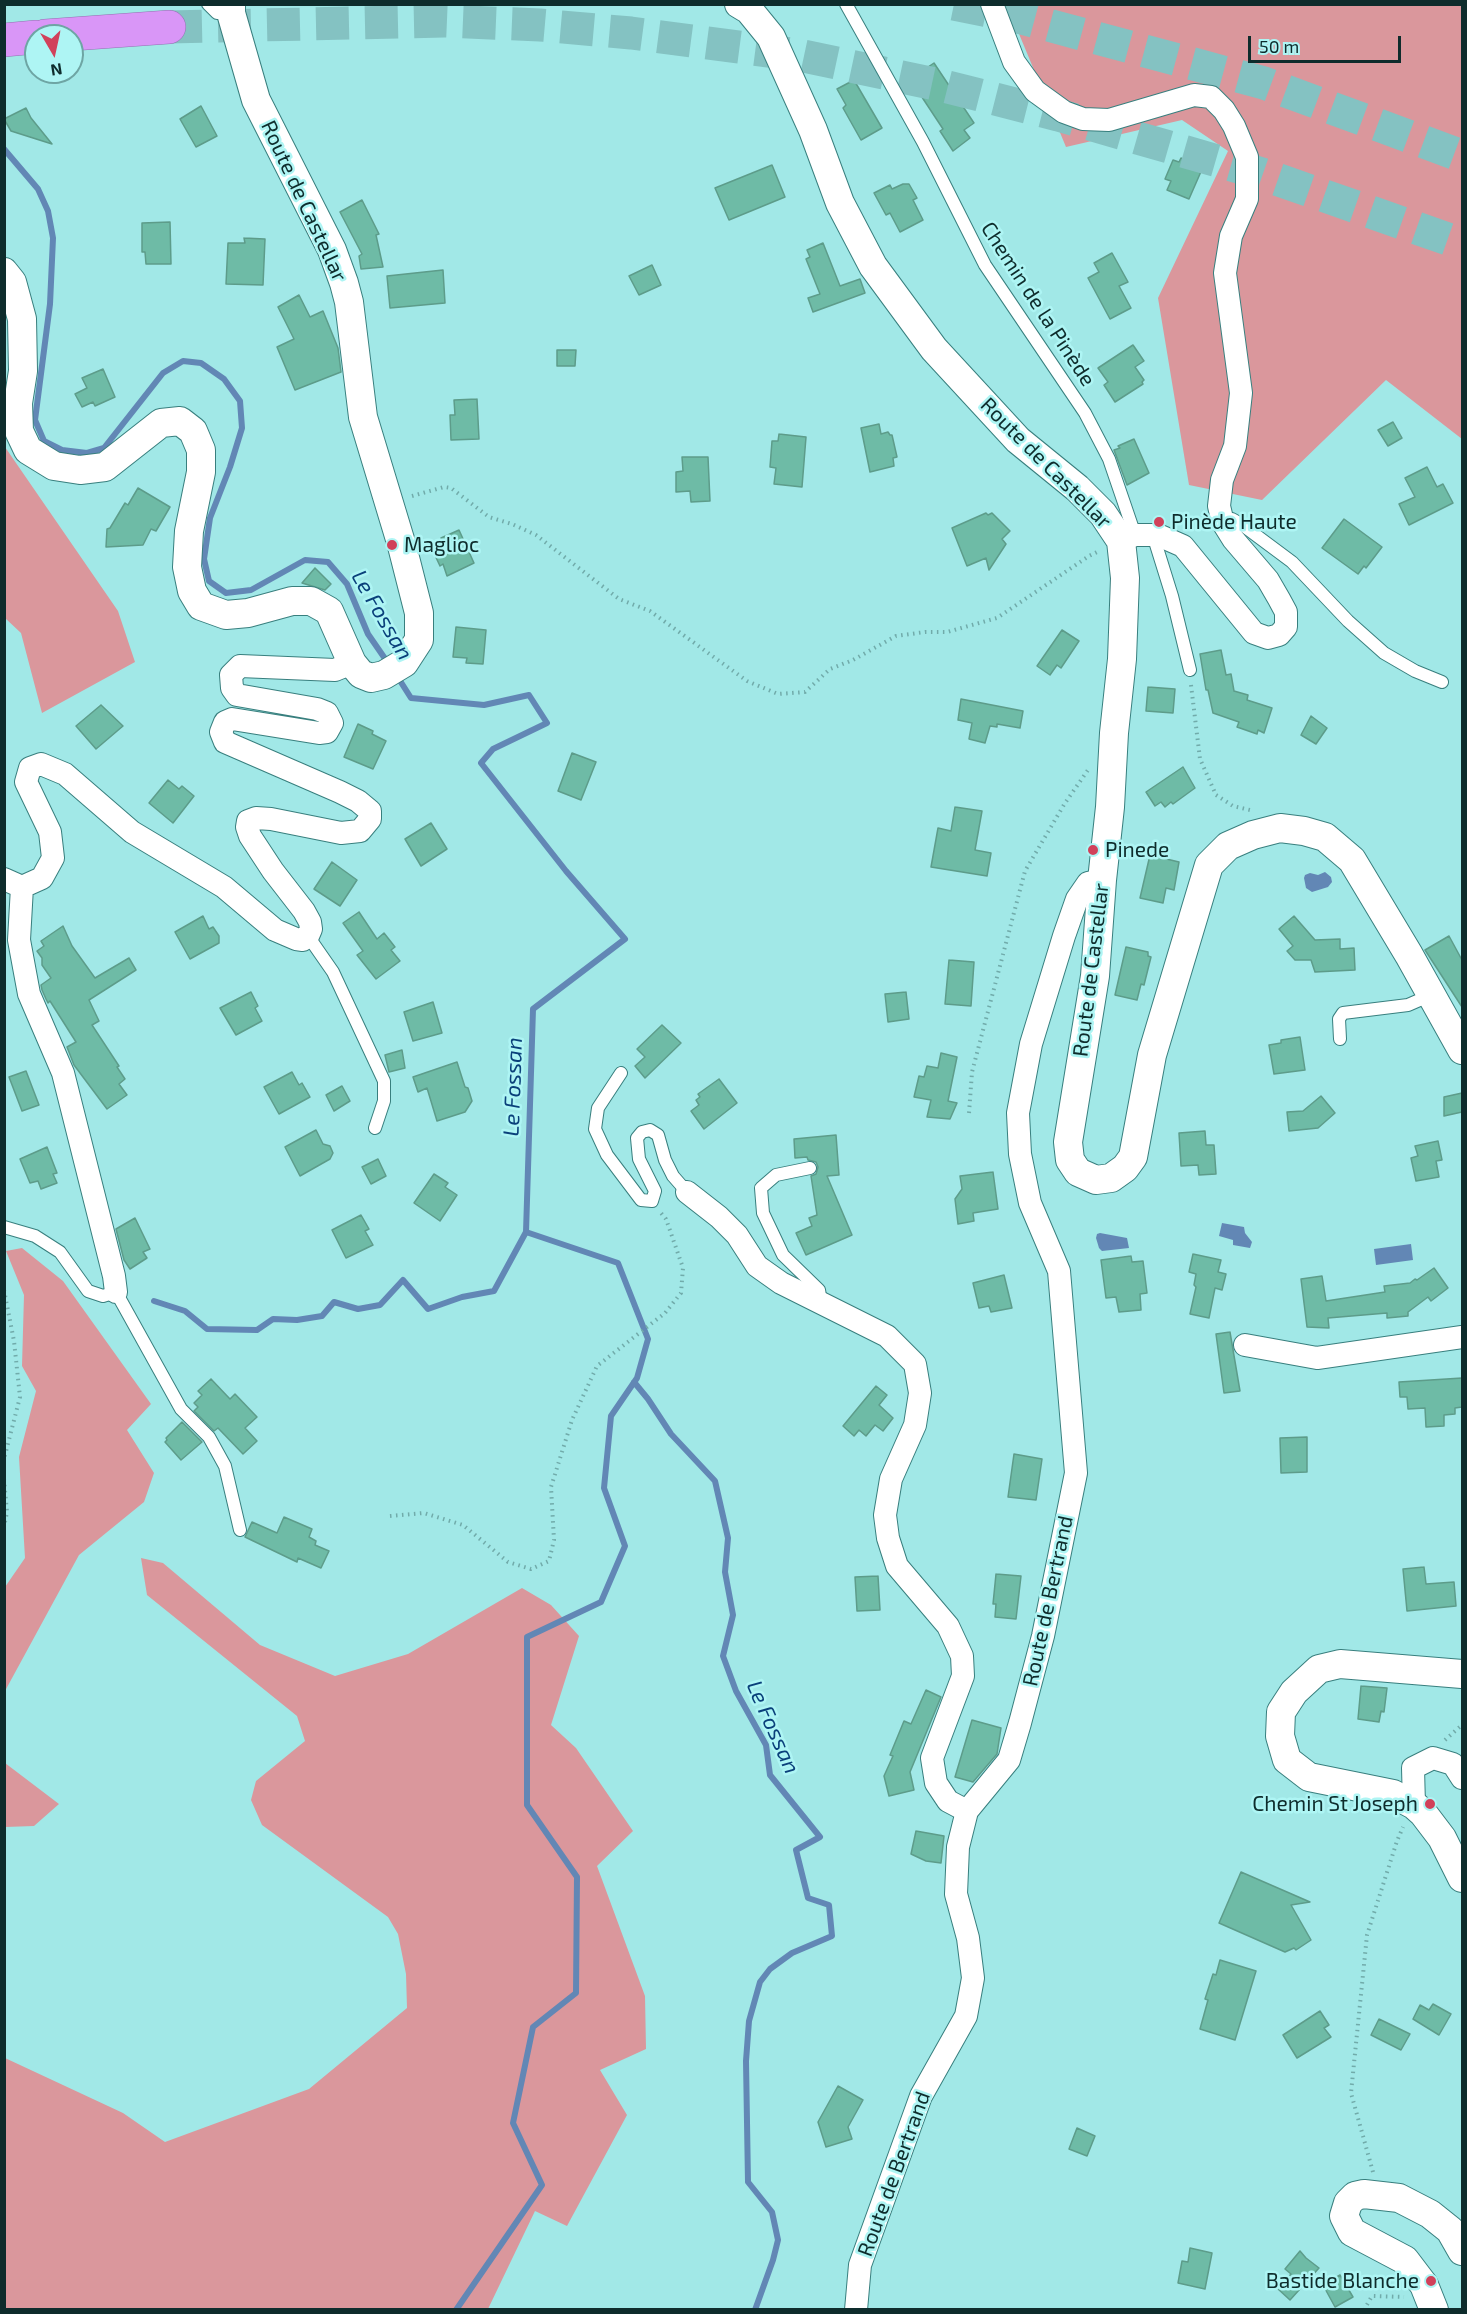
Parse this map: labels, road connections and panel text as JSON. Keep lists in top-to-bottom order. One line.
{"streets":{"street":["Route de Castellar","Route de Bertrand"],"lane":["Chemin de la Pinède"]},"crossings":[["Route de Castellar","Chemin de la Pinède"],["Route de Castellar","Route de Bertrand"]],"water":["Le Fossan"],"places":["Pinède Haute","Maglioc","Pinede","Chemin St Joseph","Bastide Blanche"],"scale_bar":"50 m","north":"bottom"}
